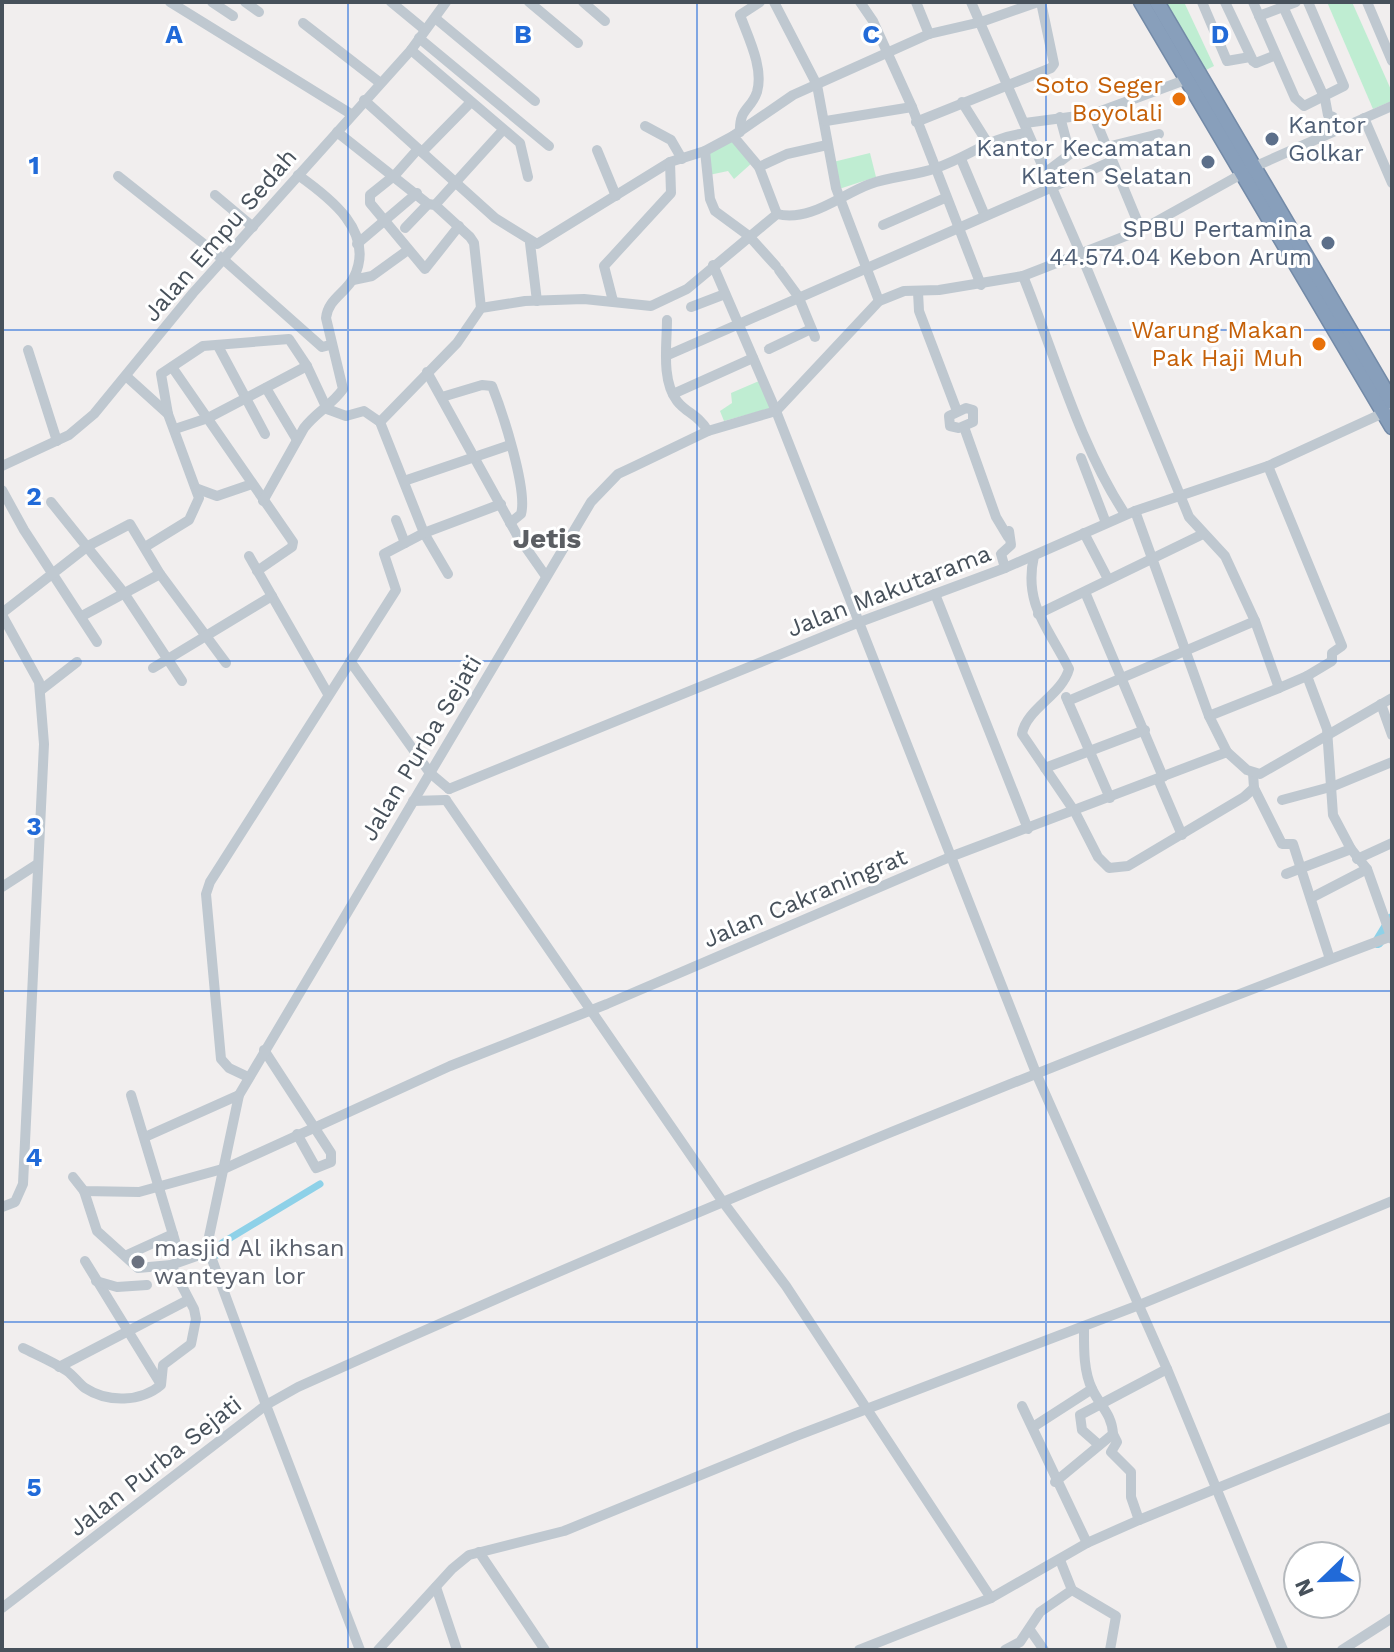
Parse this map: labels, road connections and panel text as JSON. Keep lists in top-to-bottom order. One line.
{"streets":{"street":["Jalan Empu Sedah","Jalan Makutarama","Jalan Purba Sejati","Jalan Cakraningrat"]},"crossings":[["Jalan Makutarama","Jalan Purba Sejati"],["Jalan Purba Sejati","Jalan Cakraningrat"]],"districts":["Jetis"],"places":["Soto Seger Boyolali","Kantor Golkar","Kantor Kecamatan Klaten Selatan","SPBU Pertamina 44.574.04 Kebon Arum","Warung Makan Pak Haji Muh","masjid Al ikhsan wanteyan lor"],"north":"bottom left","grid":{"columns":["A","B","C","D"],"rows":["1","2","3","4","5"]}}
